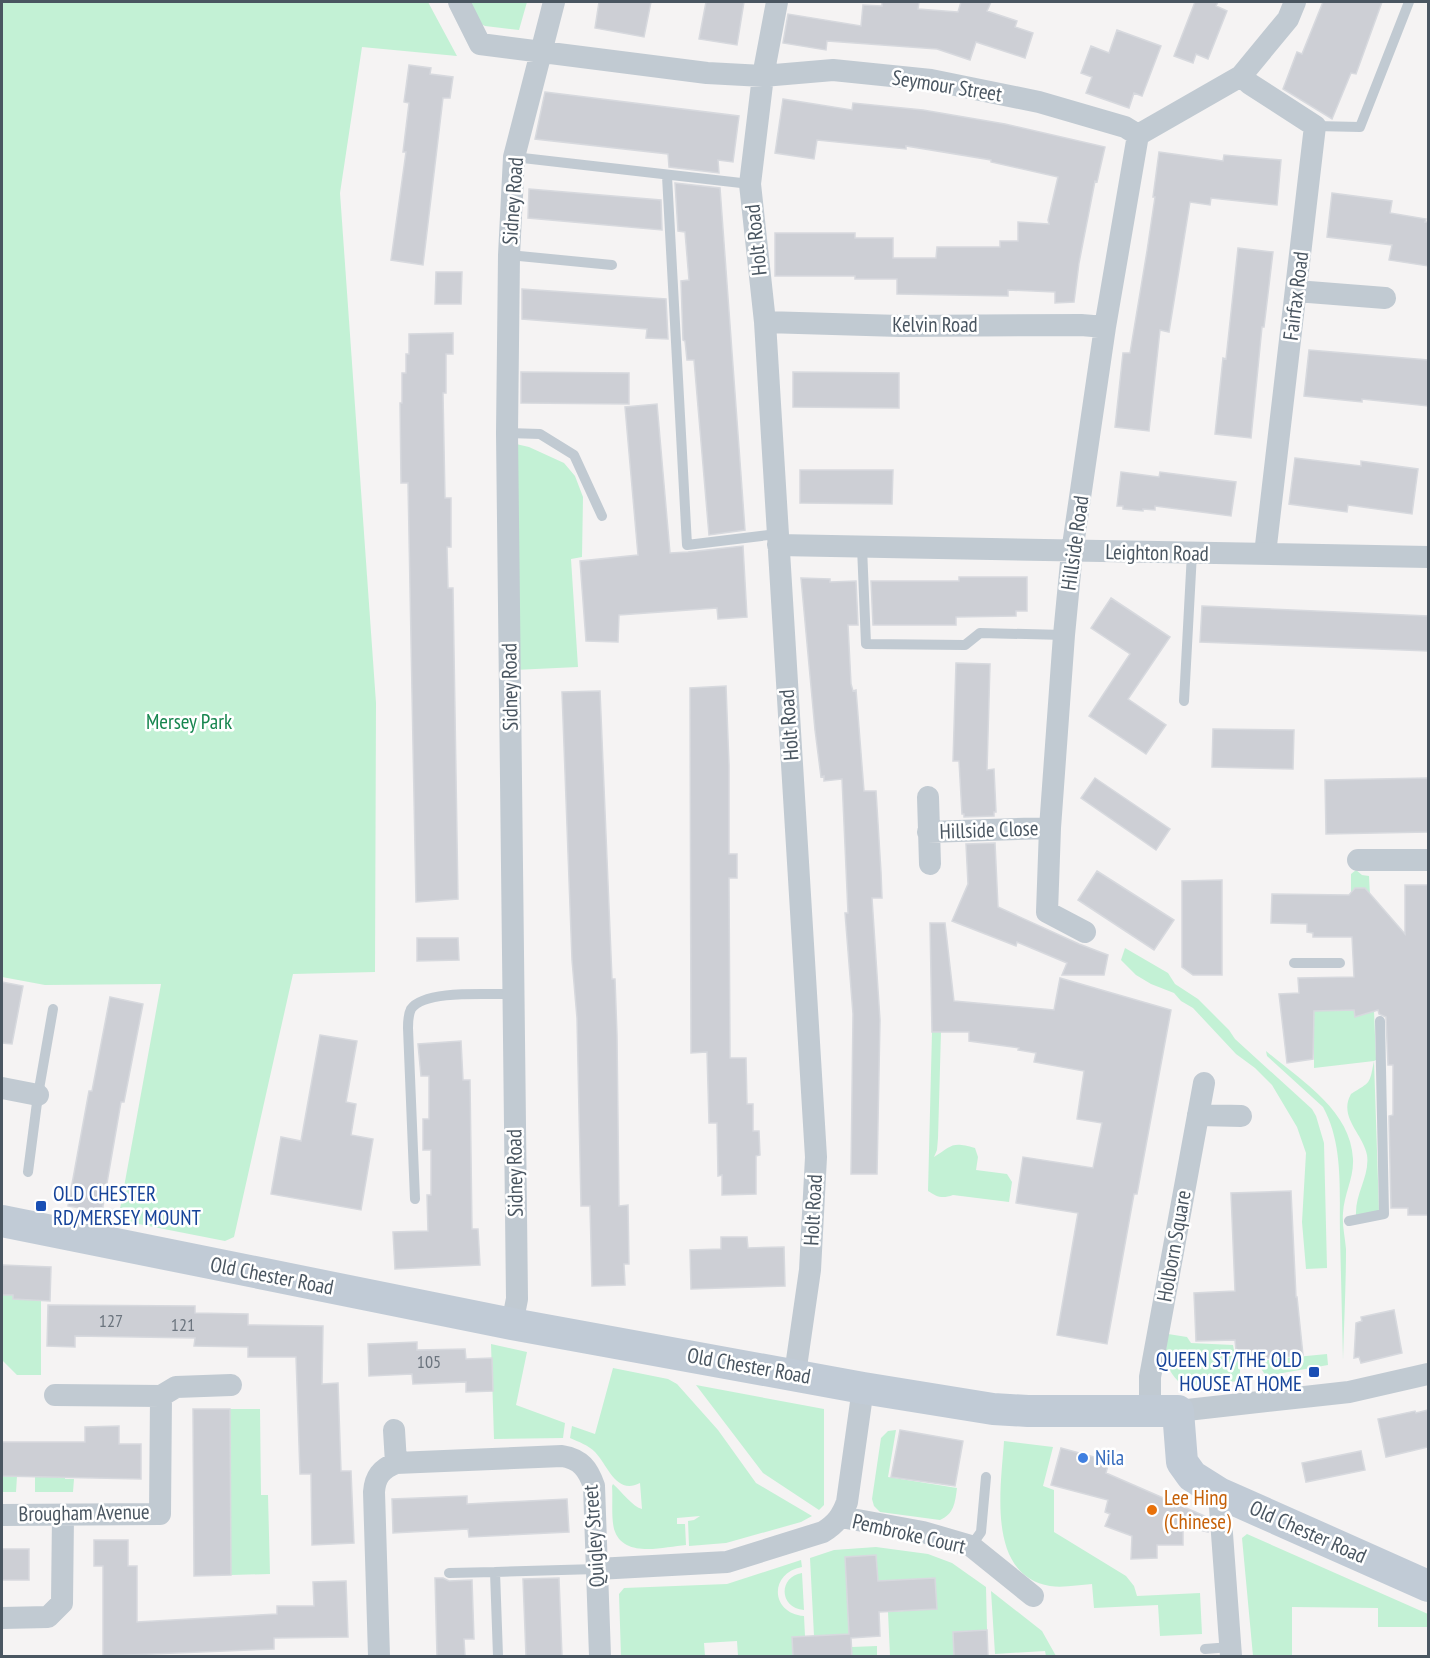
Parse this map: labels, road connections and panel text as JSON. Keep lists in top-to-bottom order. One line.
{"streets":{"main road":["Old Chester Road"],"street":["Seymour Street","Sidney Road","Holt Road","Fairfax Road","Kelvin Road","Hillside Road","Leighton Road","Hillside Close","Holborn Square","Brougham Avenue","Pembroke Court","Quigley Street"]},"crossings":[["Seymour Street","Sidney Road"],["Seymour Street","Holt Road"],["Seymour Street","Hillside Road"],["Sidney Road","Old Chester Road"],["Holt Road","Kelvin Road"],["Holt Road","Leighton Road"],["Holt Road","Old Chester Road"],["Fairfax Road","Leighton Road"],["Kelvin Road","Hillside Road"],["Hillside Road","Leighton Road"],["Hillside Road","Hillside Close"],["Holborn Square","Old Chester Road"],["Old Chester Road","Pembroke Court"],["Pembroke Court","Quigley Street"]],"parks":["Mersey Park"],"places":{"transit":["OLD CHESTER RD/MERSEY MOUNT","QUEEN ST/THE OLD HOUSE AT HOME"],"other":["Nila","Lee Hing (Chinese)"]},"house_numbers":["127","121","105"]}
